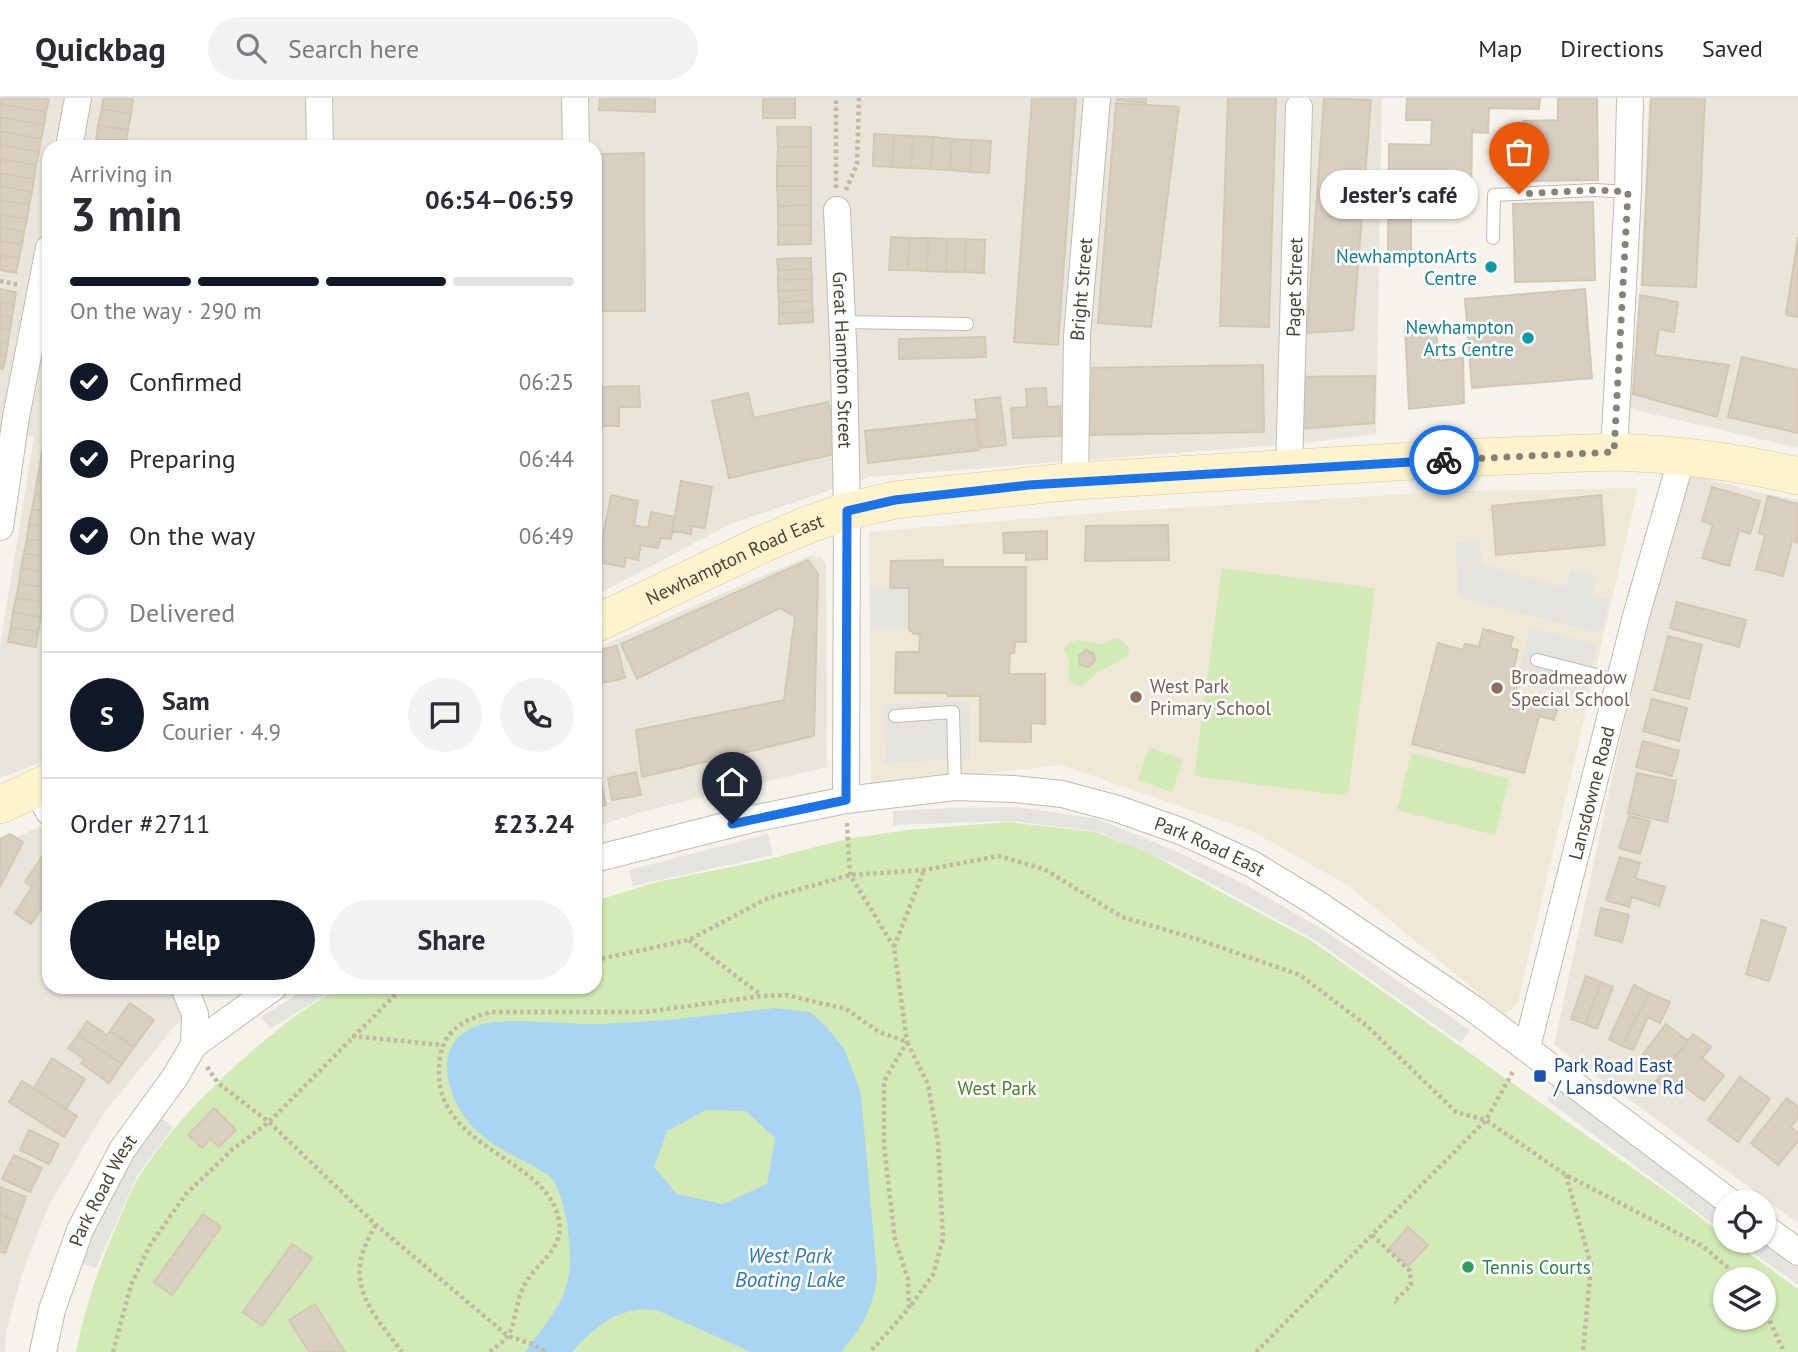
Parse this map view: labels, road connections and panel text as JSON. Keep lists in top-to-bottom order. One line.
{"streets":{"street":["Paget Street","Bright Street","Great Hampton Street","Newhampton Road East","Lansdowne Road","Park Road East","Park Road West"]},"crossings":[["Paget Street","Newhampton Road East"],["Bright Street","Newhampton Road East"],["Great Hampton Street","Newhampton Road East"],["Great Hampton Street","Park Road East"],["Newhampton Road East","Lansdowne Road"],["Lansdowne Road","Park Road East"]],"water":["West Park Boating Lake"],"parks":["West Park"],"places":{"other":["Jester's café","NewhamptonArts Centre","Newhampton Arts Centre","Broadmeadow Special School","West Park Primary School","Tennis Courts"],"transit":["Park Road East / Lansdowne Rd"]},"page":{"header":"Quickbag","search":"Search here","nav":["Map","Directions","Saved"],"heading":["3 min","Arriving in","06:54–06:59"],"panel":["Sam","Courier · 4.9","Order #2711","£23.24"],"bubble":"Jester's café","bar":"On the way · 290 m","list":[["Confirmed","06:25"],["Preparing","06:44"],["On the way","06:49"],"Delivered"],"round":"S","buttons":["Help","Share"]}}
